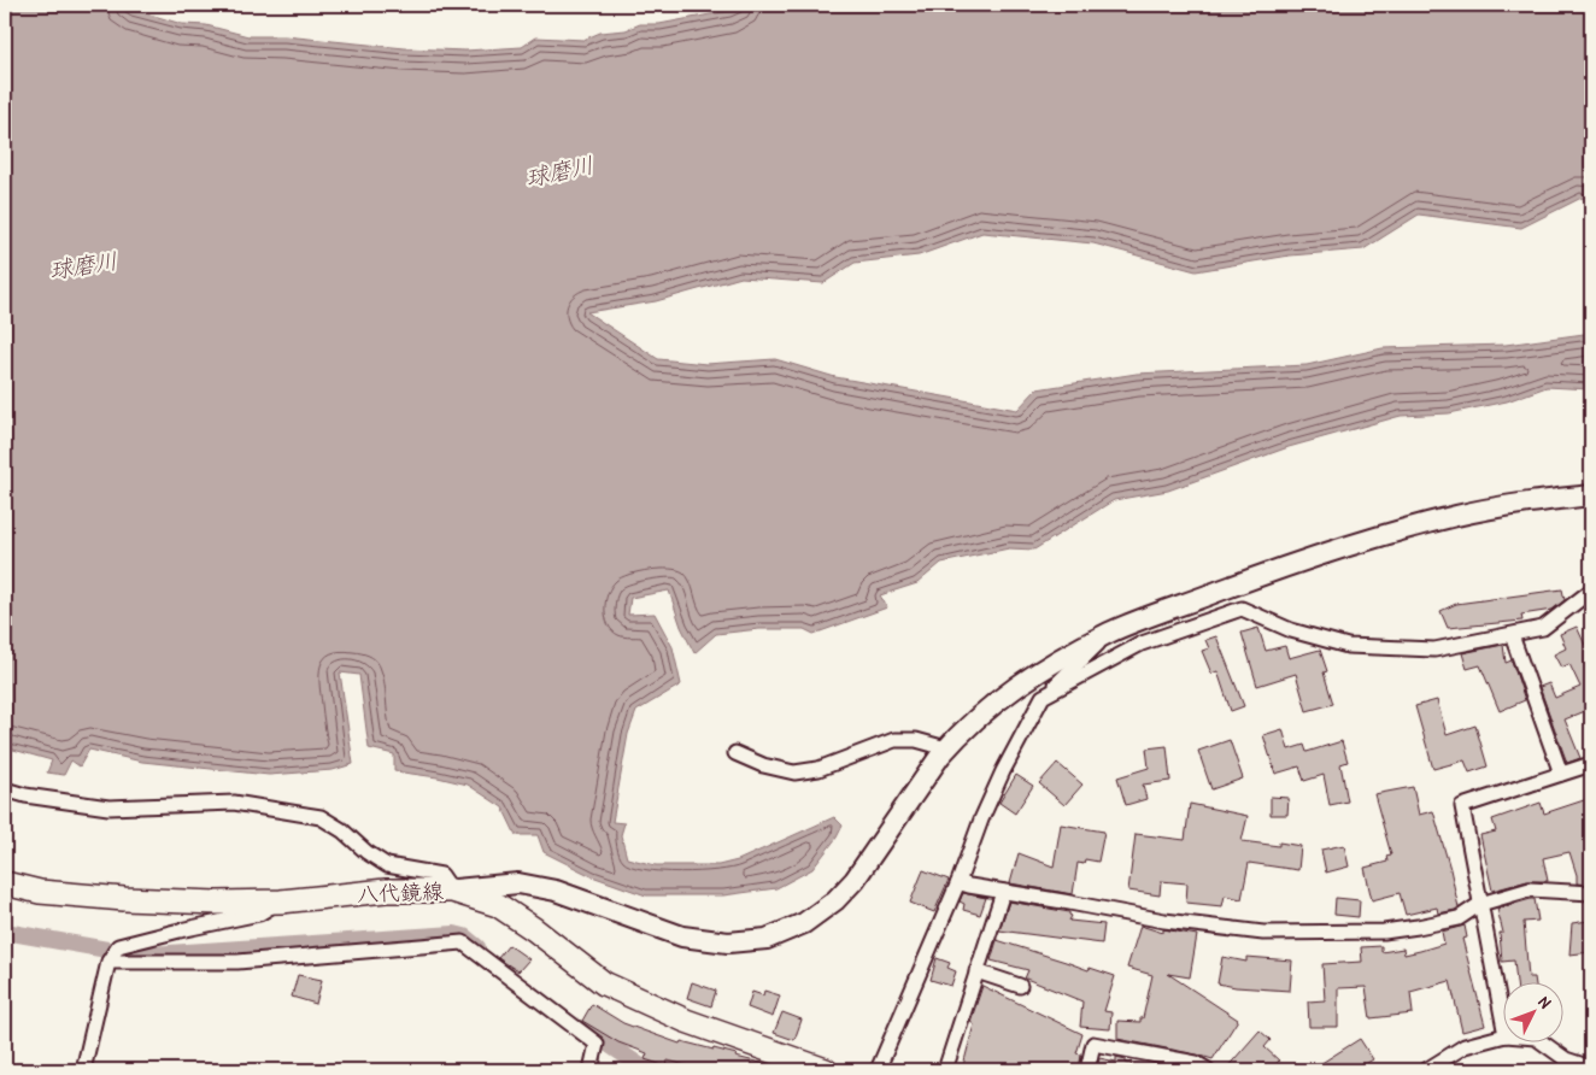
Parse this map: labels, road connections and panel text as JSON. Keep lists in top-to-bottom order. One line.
{"streets":{"main road":["八代鏡線"]},"water":["球磨川"],"north":"top right"}
